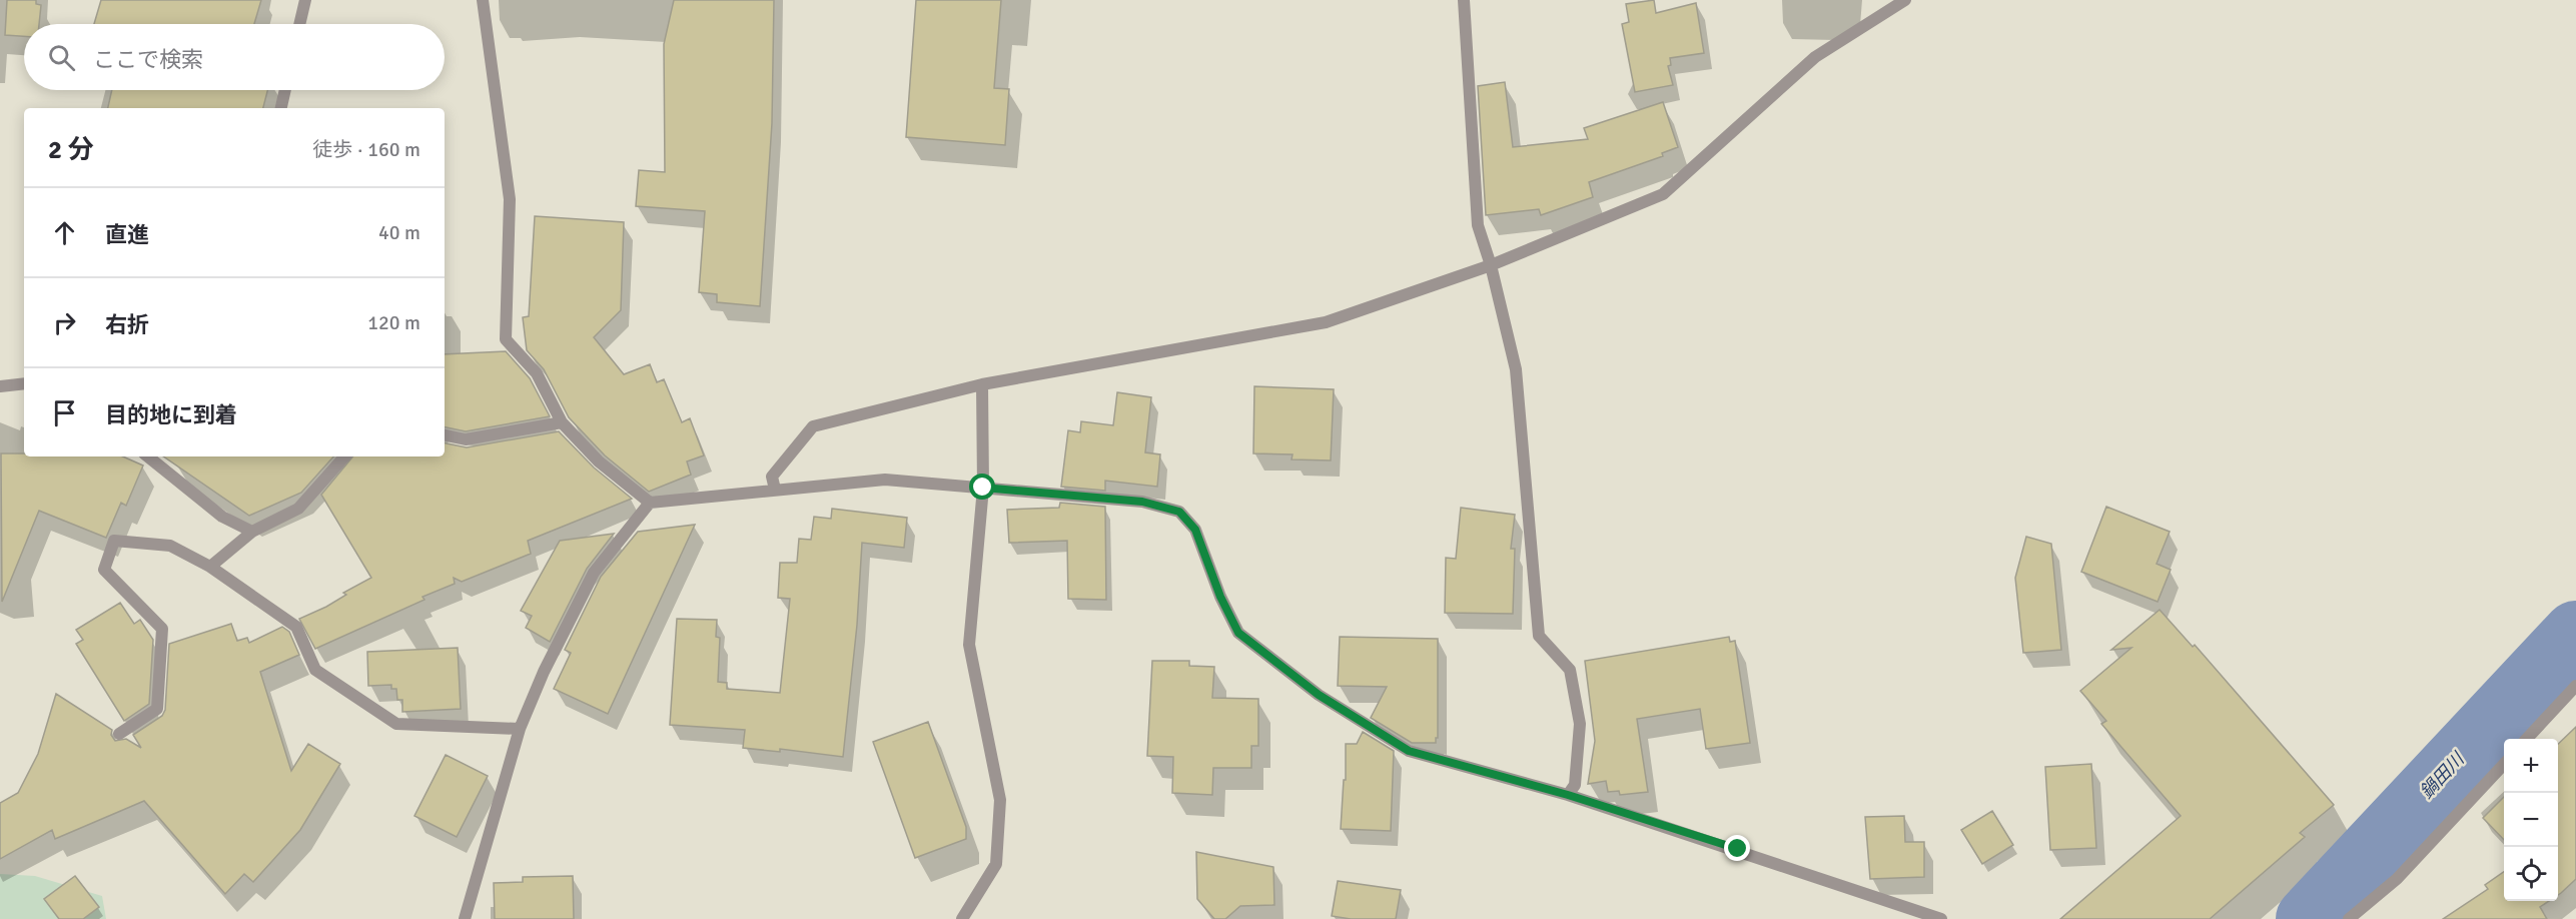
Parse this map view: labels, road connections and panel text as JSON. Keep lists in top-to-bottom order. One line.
{"water":["鍋田川"],"page":{"search":"ここで検索","heading":["2 分","徒歩 · 160 m"],"list":[["直進","40 m"],["右折","120 m"],"目的地に到着"],"map_buttons":["+","−"]}}
